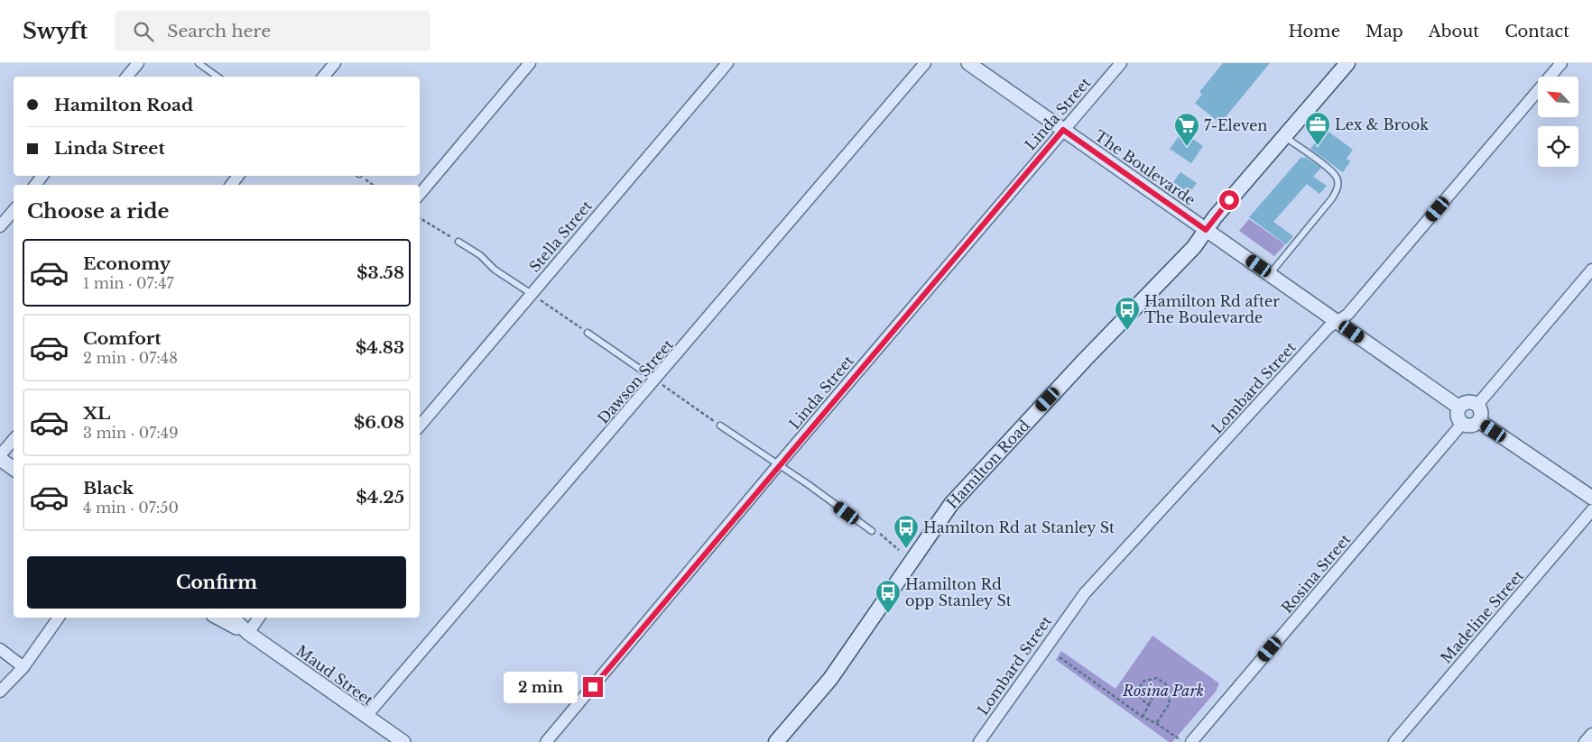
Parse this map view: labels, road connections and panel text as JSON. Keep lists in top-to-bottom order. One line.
{"streets":{"main road":["Hamilton Road"],"street":["Linda Street","The Boulevarde","Stella Street","Dawson Street","Lombard Street","Rosina Street","Madeline Street","Maud Street"]},"crossings":[["Linda Street","The Boulevarde"],["The Boulevarde","Lombard Street"],["The Boulevarde","Hamilton Road"],["The Boulevarde","Rosina Street"],["Dawson Street","Maud Street"]],"parks":["Rosina Park"],"places":{"office":["Lex & Brook"],"supermarket":["7-Eleven"],"bus stop":["Hamilton Rd after The Boulevarde","Hamilton Rd at Stanley St","Hamilton Rd opp Stanley St"]},"north":"top left","page":{"header":"Swyft","search":"Search here","nav":["Home","Map","About","Contact"],"banner":["Hamilton Road","Linda Street"],"heading":"Choose a ride","list":[{"name":"Economy","note":"1 min · 07:47","value":"$3.58"},{"name":"Comfort","note":"2 min · 07:48","value":"$4.83"},{"name":"XL","note":"3 min · 07:49","value":"$6.08"},{"name":"Black","note":"4 min · 07:50","value":"$4.25"}],"buttons":"Confirm","bubble":"2 min"}}
